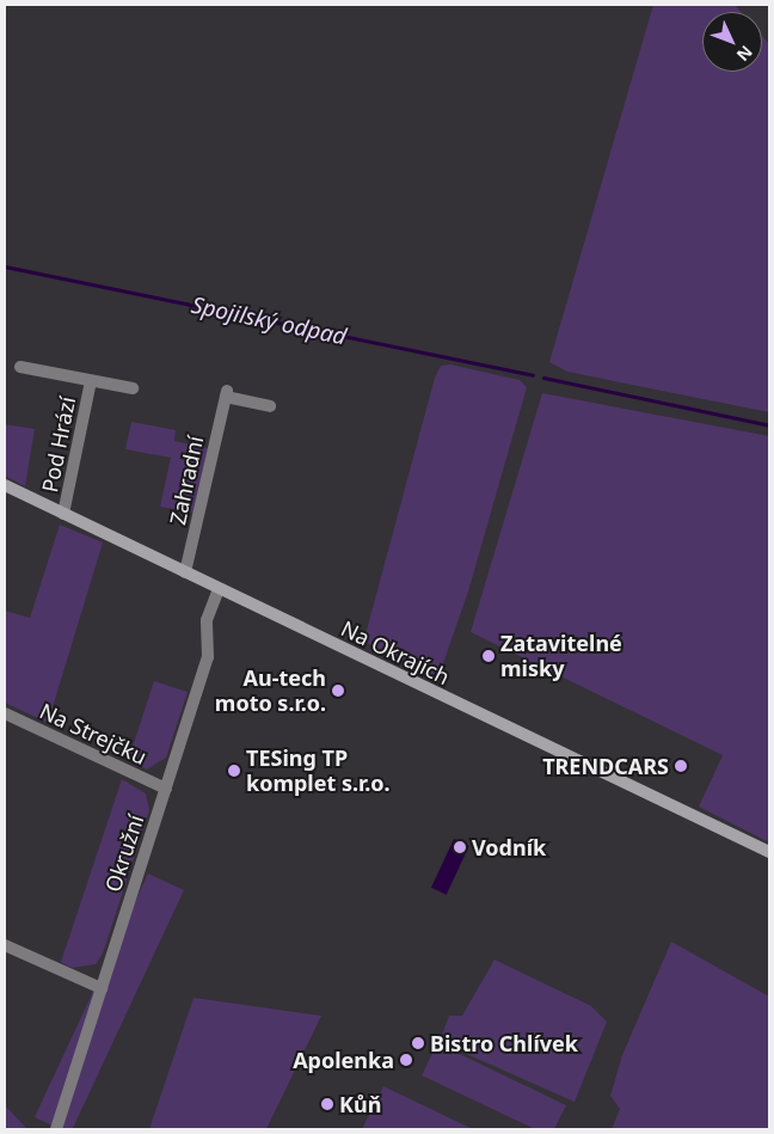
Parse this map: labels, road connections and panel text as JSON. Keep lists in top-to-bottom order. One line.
{"streets":{"street":["Pod Hrází","Zahradní","Na Okrajích","Na Strejčku","Okružní"]},"crossings":[["Pod Hrází","Na Okrajích"],["Zahradní","Na Okrajích"],["Na Okrajích","Okružní"],["Na Strejčku","Okružní"]],"water":["Spojilský odpad"],"places":["Zatavitelné misky","Au-tech moto s.r.o.","TRENDCARS","TESing TP komplet s.r.o.","Vodník","Bistro Chlívek","Apolenka","Kůň"],"north":"bottom right"}
